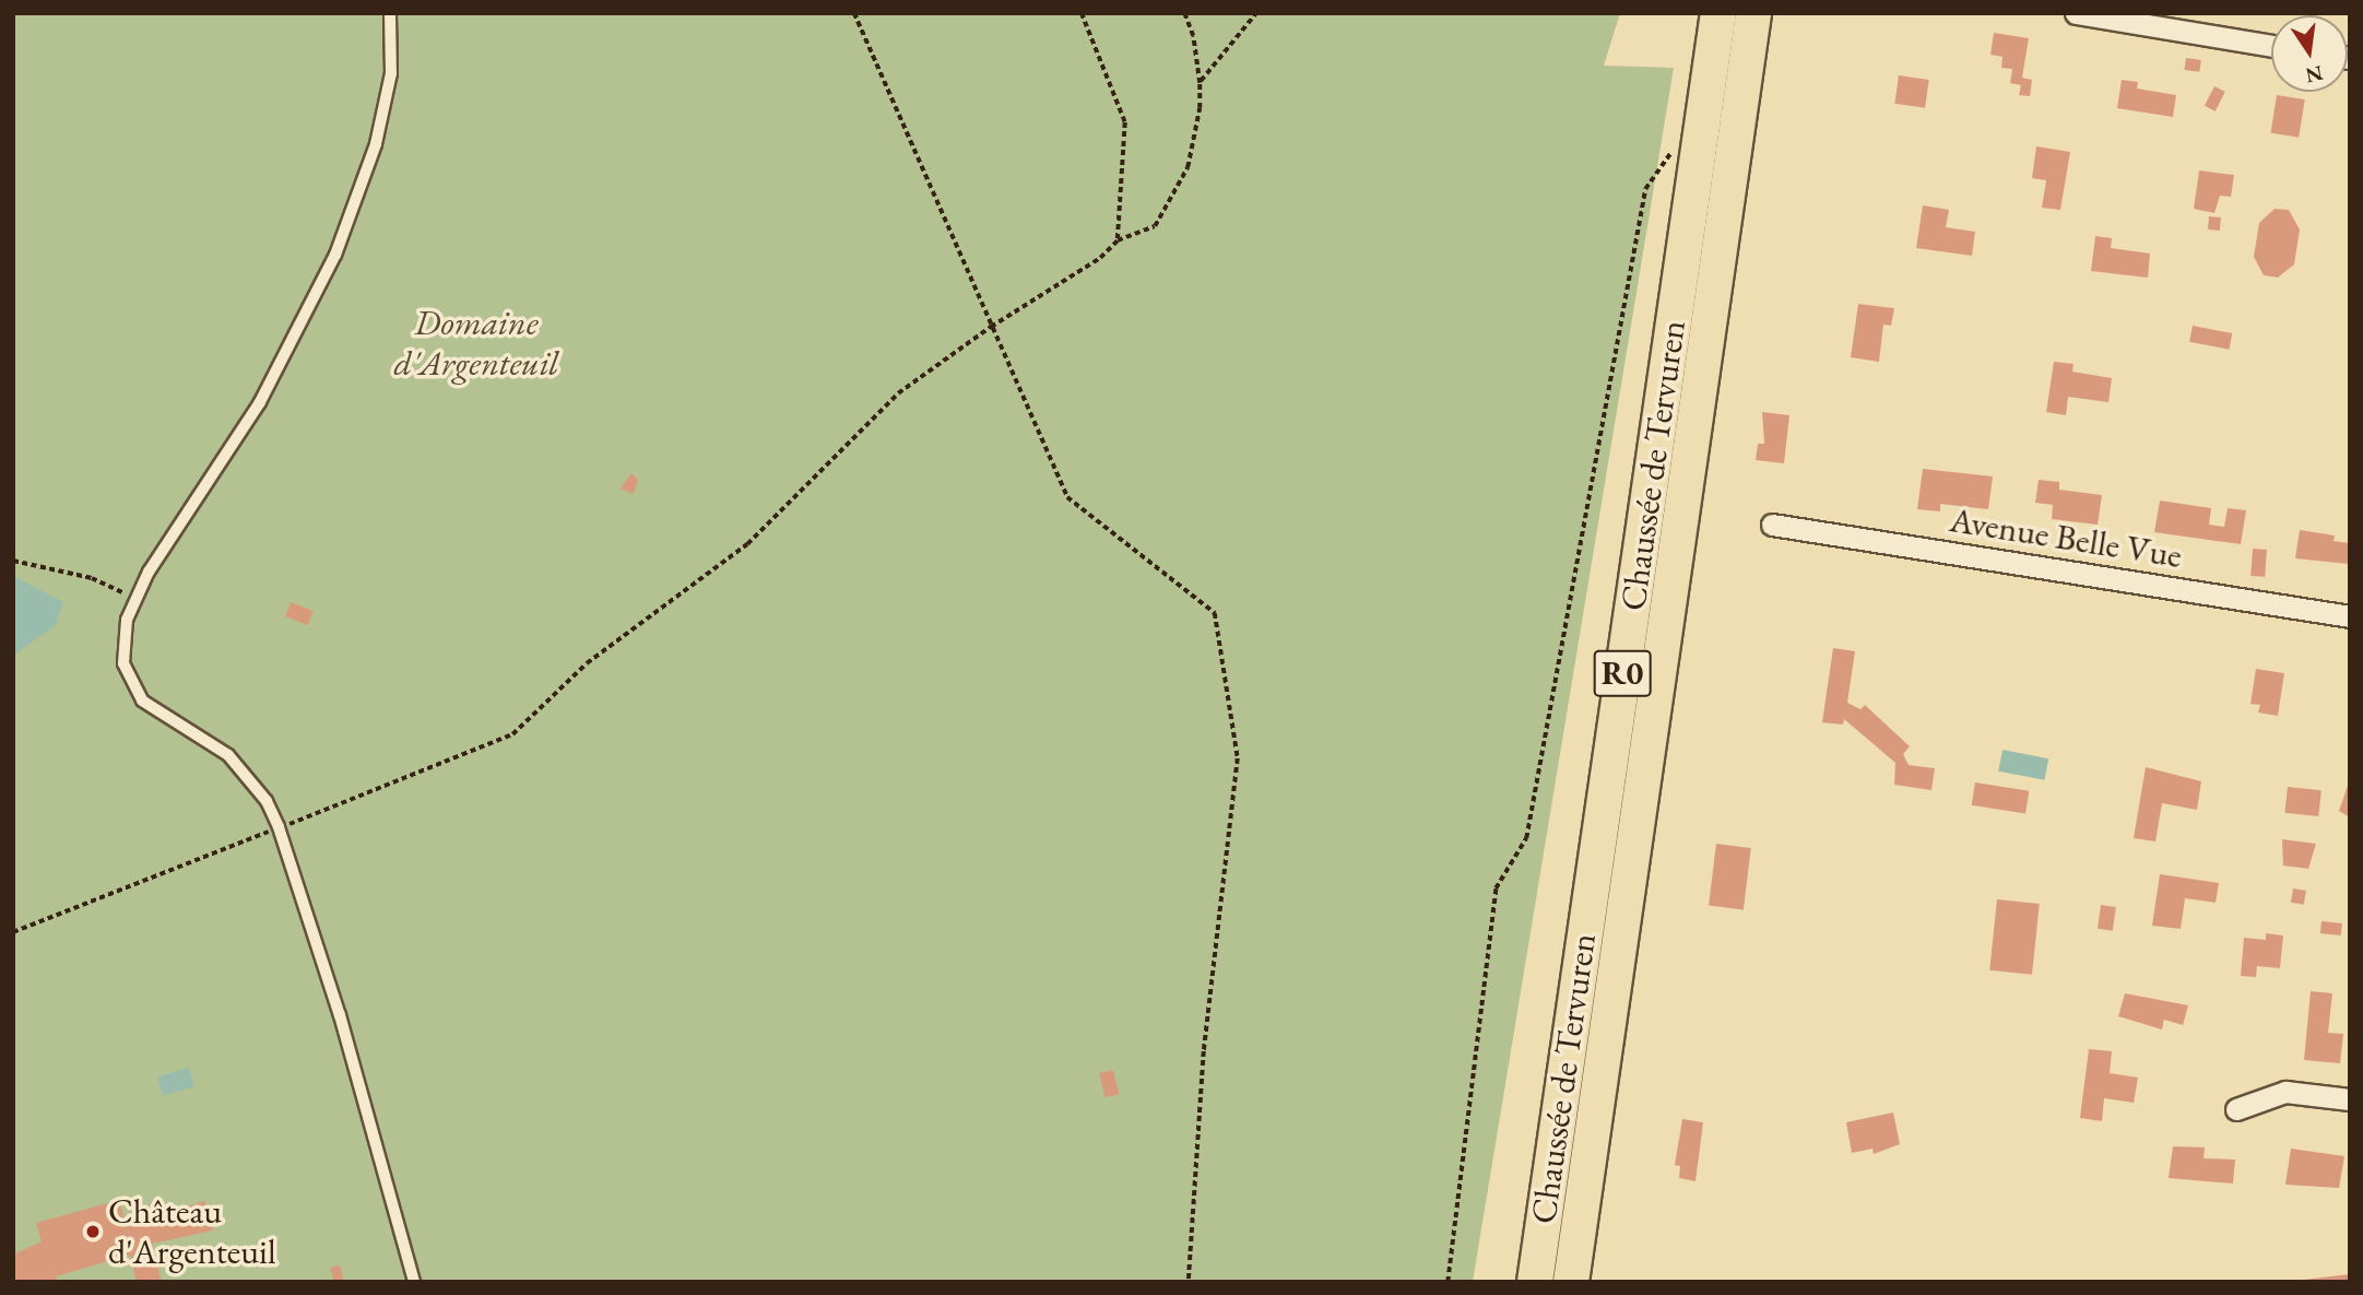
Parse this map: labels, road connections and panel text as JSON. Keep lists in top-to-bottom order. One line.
{"streets":{"highway":["Chaussée de Tervuren","R0"],"street":["Avenue Belle Vue"]},"parks":["Domaine d'Argenteuil"],"places":["Château d'Argenteuil"],"north":"bottom"}
